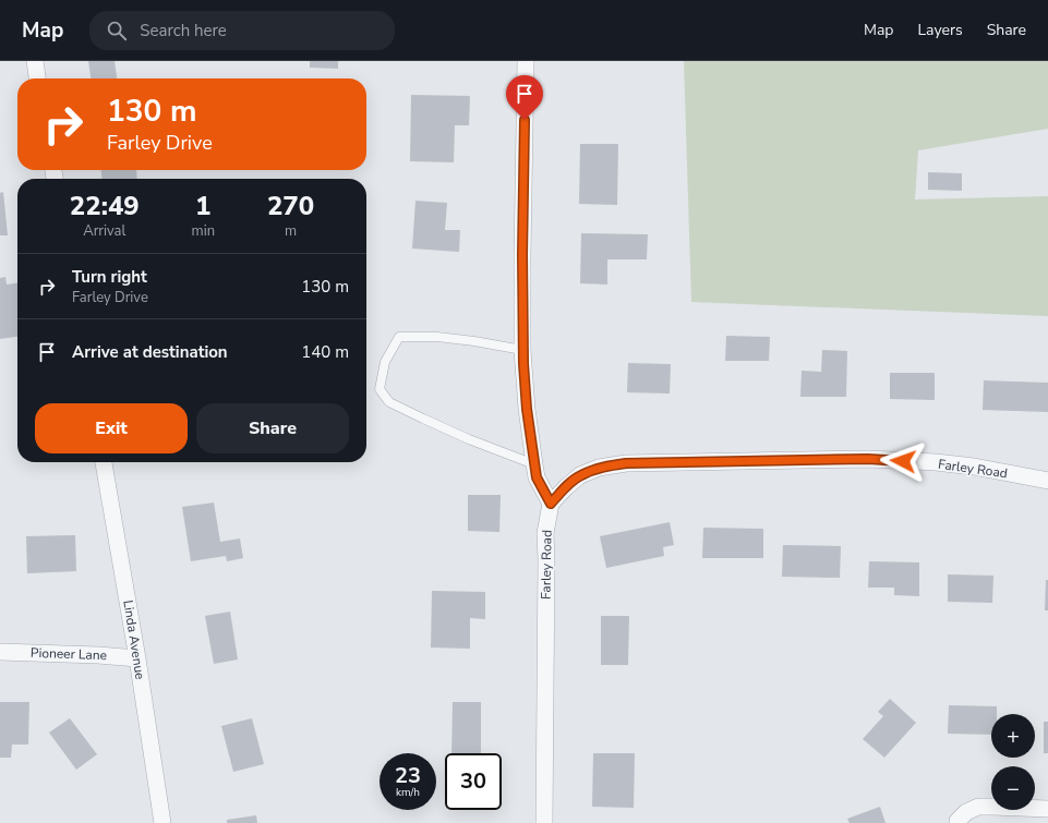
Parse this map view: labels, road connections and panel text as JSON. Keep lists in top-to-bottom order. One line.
{"streets":{"street":["Farley Road","Linda Avenue","Pioneer Lane"]},"crossings":[["Linda Avenue","Pioneer Lane"]],"page":{"header":"Map","search":"Search here","nav":["Map","Layers","Share"],"turn":["130 m","Farley Drive"],"eta":["22:49","Arrival","1","min","270","m"],"list":[{"name":"Turn right","note":"Farley Drive","value":"130 m"},{"name":"Arrive at destination","value":"140 m"}],"buttons":["Exit","Share"],"map_buttons":["+","−"],"speed":"23 km/h","limit":"30"}}
